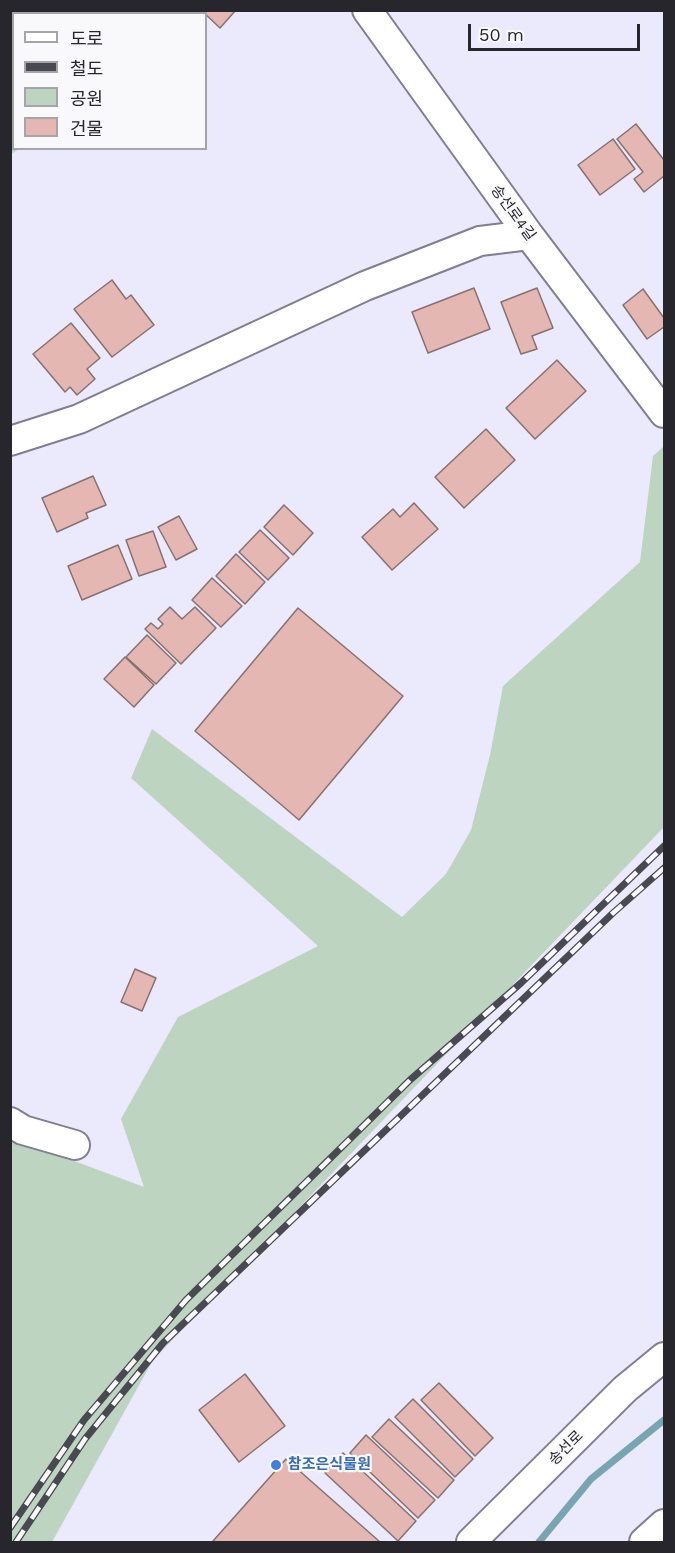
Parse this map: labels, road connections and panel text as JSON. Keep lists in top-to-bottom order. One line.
{"streets":{"street":["송선로4길","송선로"]},"places":["참조은식물원"],"legend":["도로","철도","공원","건물"],"scale_bar":"50 m"}
